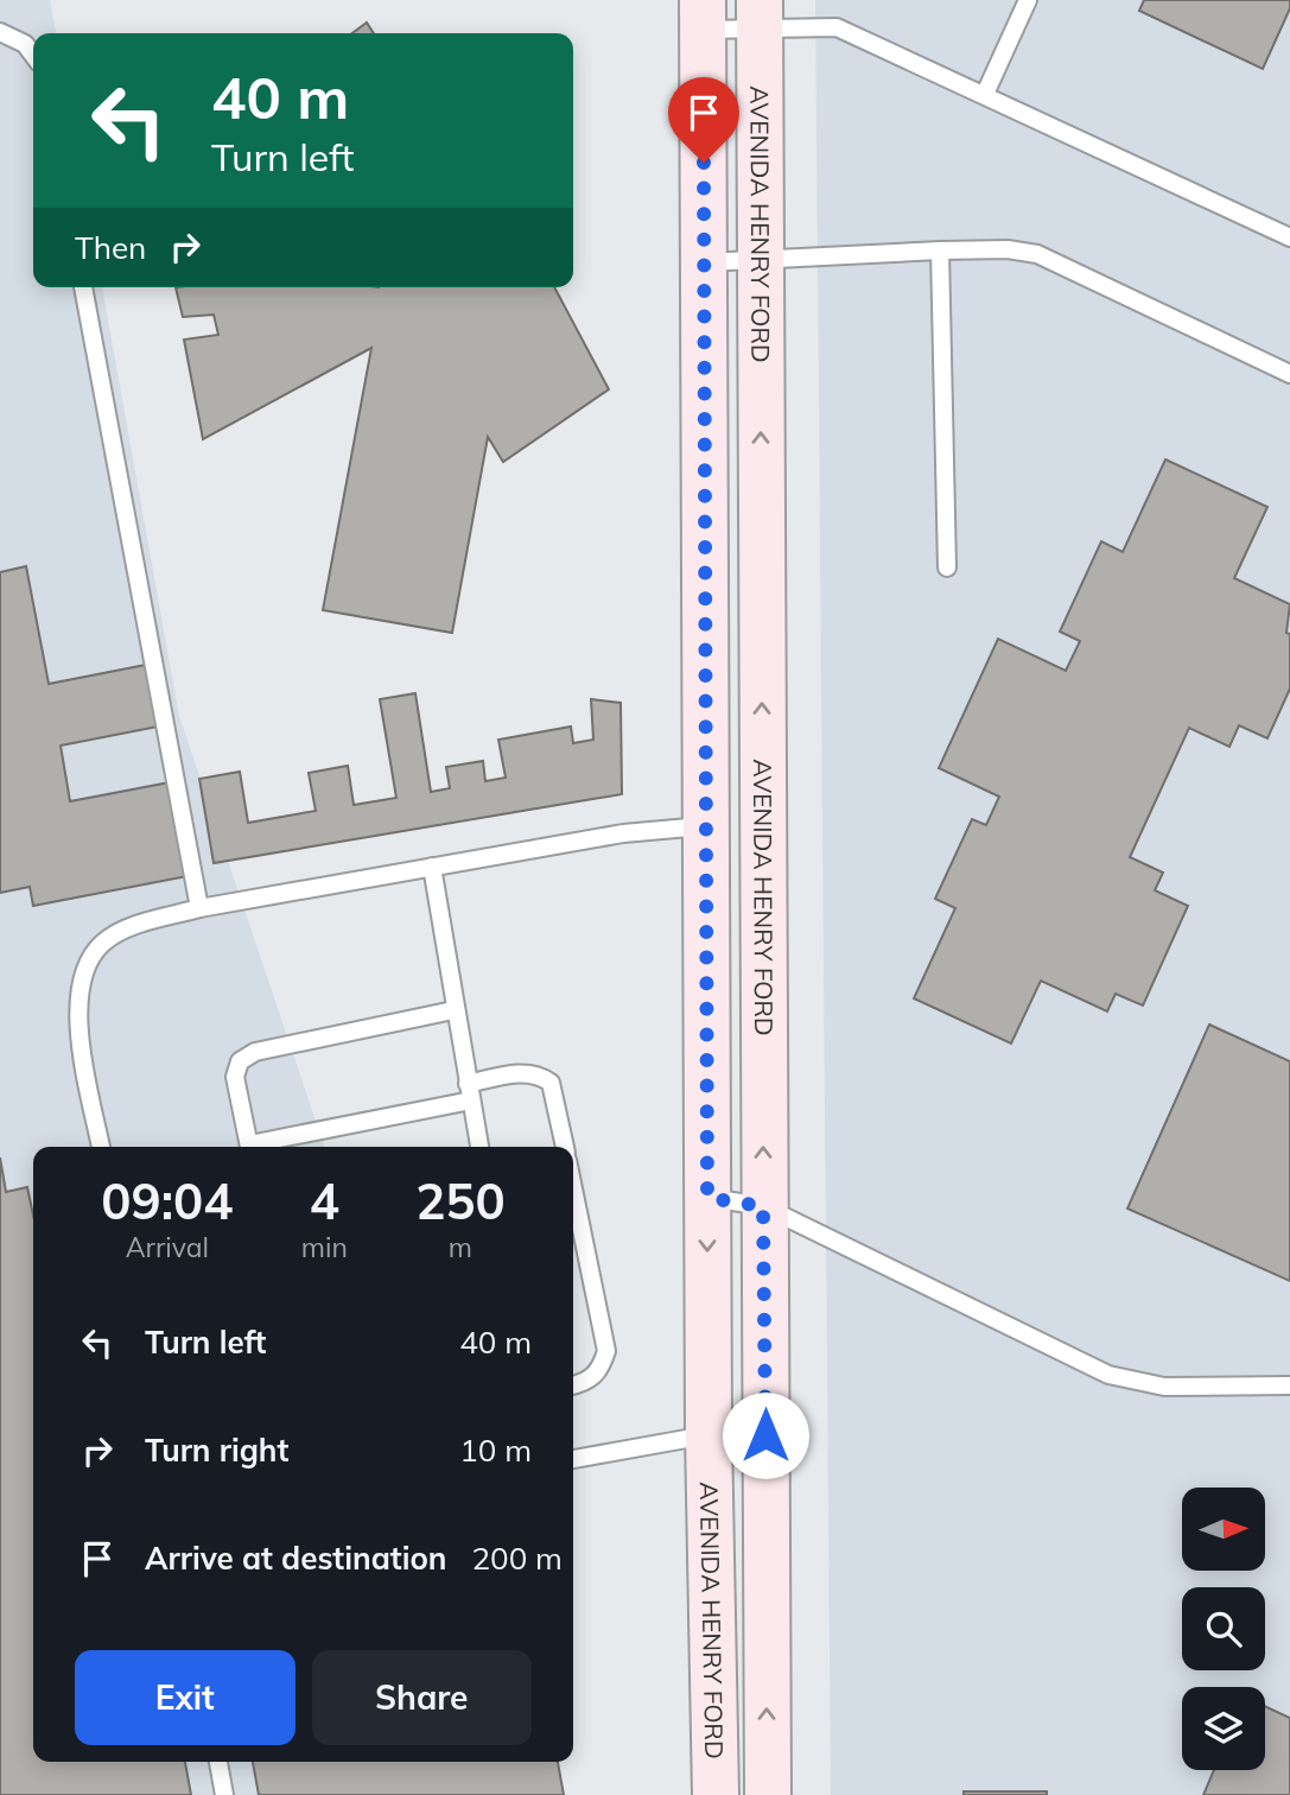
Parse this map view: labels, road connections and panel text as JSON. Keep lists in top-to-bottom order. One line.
{"streets":{"main road":["AVENIDA HENRY FORD"]},"north":"right","page":{"turn":["40 m","Turn left"],"then":"Then","eta":["09:04","Arrival","4","min","250","m"],"list":[{"name":"Turn left","value":"40 m"},{"name":"Turn right","value":"10 m"},{"name":"Arrive at destination","value":"200 m"}],"buttons":["Exit","Share"]}}
